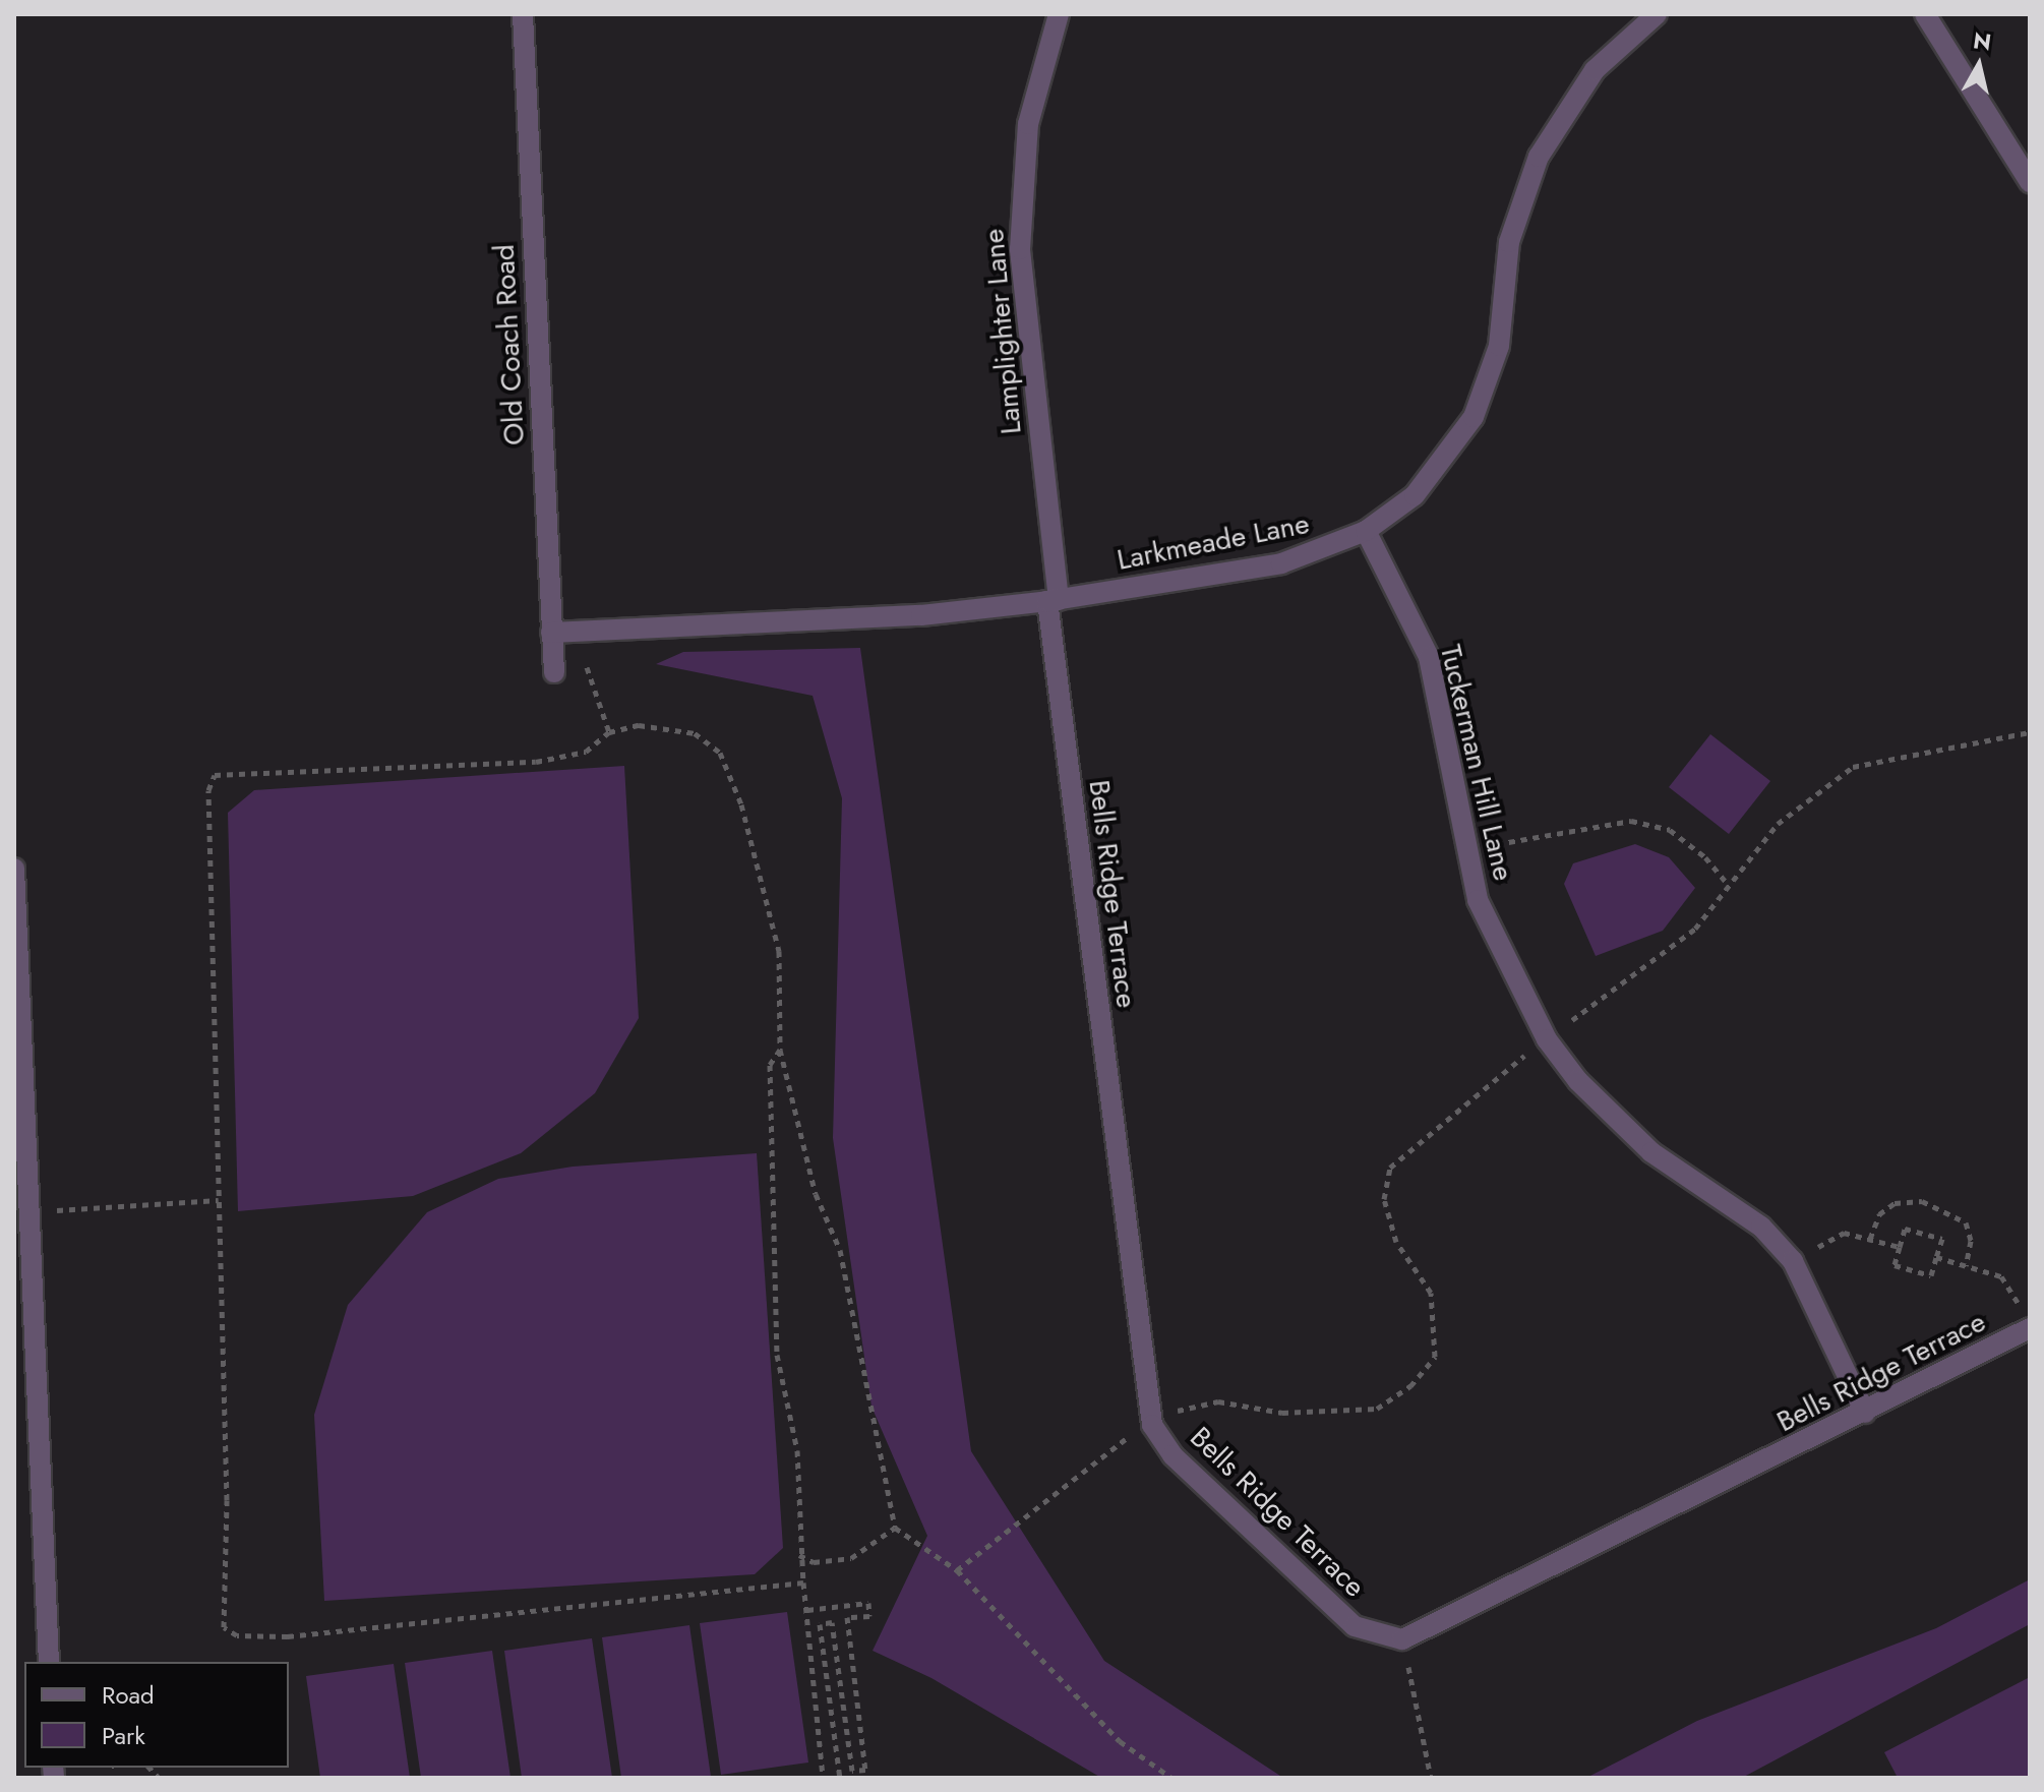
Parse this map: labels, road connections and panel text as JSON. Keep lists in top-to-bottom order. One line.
{"streets":{"street":["Lamplighter Lane","Old Coach Road","Larkmeade Lane","Tuckerman Hill Lane","Bells Ridge Terrace"]},"crossings":[["Lamplighter Lane","Larkmeade Lane"],["Lamplighter Lane","Bells Ridge Terrace"],["Old Coach Road","Larkmeade Lane"],["Larkmeade Lane","Tuckerman Hill Lane"],["Larkmeade Lane","Bells Ridge Terrace"],["Tuckerman Hill Lane","Bells Ridge Terrace"]],"legend":["Road","Park"],"north":"top"}
